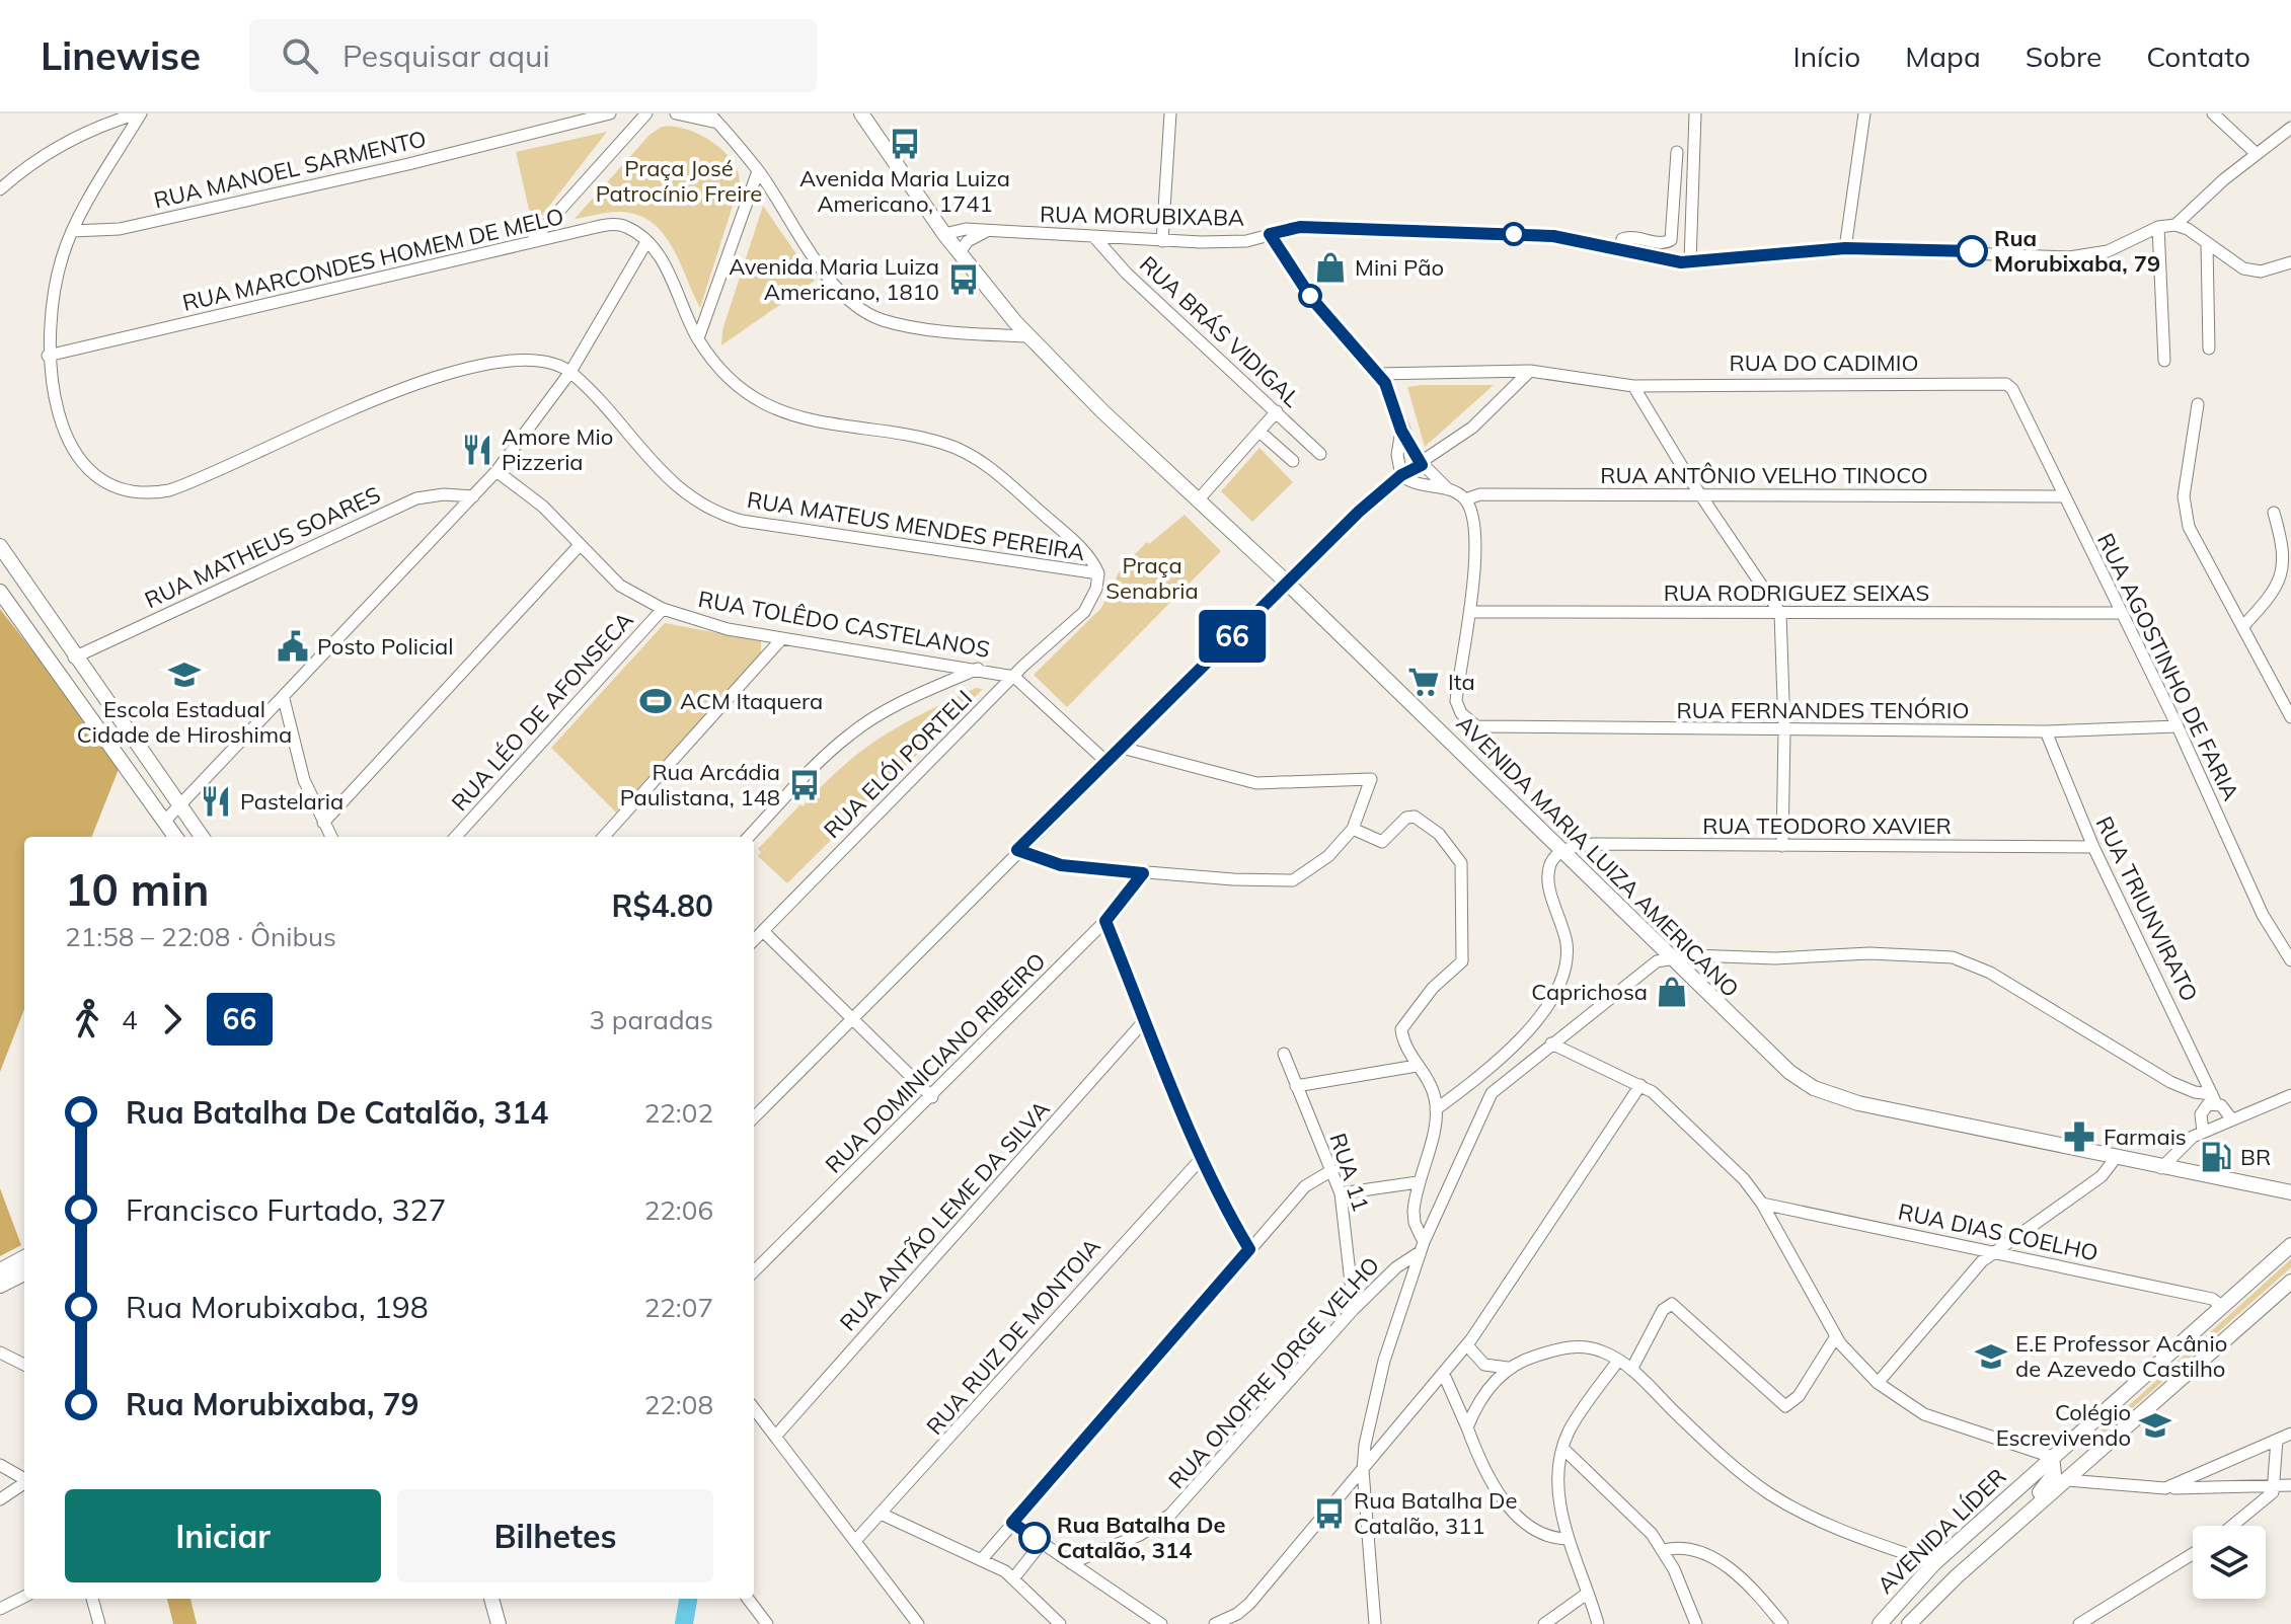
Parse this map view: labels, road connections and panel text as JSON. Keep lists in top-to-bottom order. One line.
{"streets":{"main road":["AVENIDA MARIA LUIZA AMERICANO","AVENIDA LÍDER"],"street":["RUA MANOEL SARMENTO","RUA MORUBIXABA","RUA MARCONDES HOMEM DE MELO","RUA BRÁS VIDIGAL","RUA DO CADIMIO","RUA ANTÔNIO VELHO TINOCO","RUA MATEUS MENDES PEREIRA","RUA MATHEUS SOARES","RUA RODRIGUEZ SEIXAS","RUA TOLÊDO CASTELANOS","RUA AGOSTINHO DE FARIA","RUA FERNANDES TENÓRIO","RUA LÉO DE AFONSECA","RUA ELÓI PORTELI","RUA TEODORO XAVIER","RUA TRIUNVIRATO","RUA DOMINICIANO RIBEIRO","RUA 11","RUA ANTÃO LEME DA SILVA","RUA DIAS COELHO","RUA RUIZ DE MONTOIA","RUA ONOFRE JORGE VELHO"]},"crossings":[["RUA MANOEL SARMENTO","RUA MATEUS MENDES PEREIRA"],["RUA MORUBIXABA","RUA BRÁS VIDIGAL"],["RUA MORUBIXABA","AVENIDA MARIA LUIZA AMERICANO"],["RUA MARCONDES HOMEM DE MELO","RUA MATEUS MENDES PEREIRA"],["RUA DO CADIMIO","RUA AGOSTINHO DE FARIA"],["RUA ANTÔNIO VELHO TINOCO","RUA AGOSTINHO DE FARIA"],["RUA MATEUS MENDES PEREIRA","RUA ELÓI PORTELI"],["RUA RODRIGUEZ SEIXAS","RUA AGOSTINHO DE FARIA"],["RUA RODRIGUEZ SEIXAS","RUA FERNANDES TENÓRIO"],["RUA TOLÊDO CASTELANOS","RUA LÉO DE AFONSECA"],["RUA TOLÊDO CASTELANOS","RUA ELÓI PORTELI"],["RUA AGOSTINHO DE FARIA","RUA FERNANDES TENÓRIO"],["RUA FERNANDES TENÓRIO","RUA TRIUNVIRATO"],["RUA TEODORO XAVIER","AVENIDA MARIA LUIZA AMERICANO"],["RUA TEODORO XAVIER","RUA TRIUNVIRATO"],["RUA 11","RUA ONOFRE JORGE VELHO"],["RUA DIAS COELHO","AVENIDA LÍDER"]],"parks":["Praça José Patrocínio Freire","Praça Senabria"],"places":{"bus stop":["Avenida Maria Luiza Americano, 1741","Avenida Maria Luiza Americano, 1810","Rua Arcádia Paulistana, 148","Rua Batalha De Catalão, 311"],"other":["Rua Morubixaba, 79","Rua Batalha De Catalão, 314"],"shop":["Mini Pão","Caprichosa"],"restaurant":["Amore Mio Pizzeria","Pastelaria"],"public building":["Posto Policial"],"school or university":["Escola Estadual Cidade de Hiroshima","E.E Professor Acânio de Azevedo Castilho","Colégio Escrevivendo"],"supermarket":["Ita"],"sports":["ACM Itaquera"],"pharmacy":["Farmais"],"fuel station":["BR"]},"lines":["bus line 66"],"page":{"header":"Linewise","search":"Pesquisar aqui","nav":["Início","Mapa","Sobre","Contato"],"on_map":"66","heading":["10 min","21:58 – 22:08 · Ônibus","R$4.80"],"legs":["4","66","3 paradas"],"list":[{"name":"Rua Batalha De Catalão, 314","value":"22:02"},{"name":"Francisco Furtado, 327","value":"22:06"},{"name":"Rua Morubixaba, 198","value":"22:07"},{"name":"Rua Morubixaba, 79","value":"22:08"}],"buttons":["Iniciar","Bilhetes"]}}
